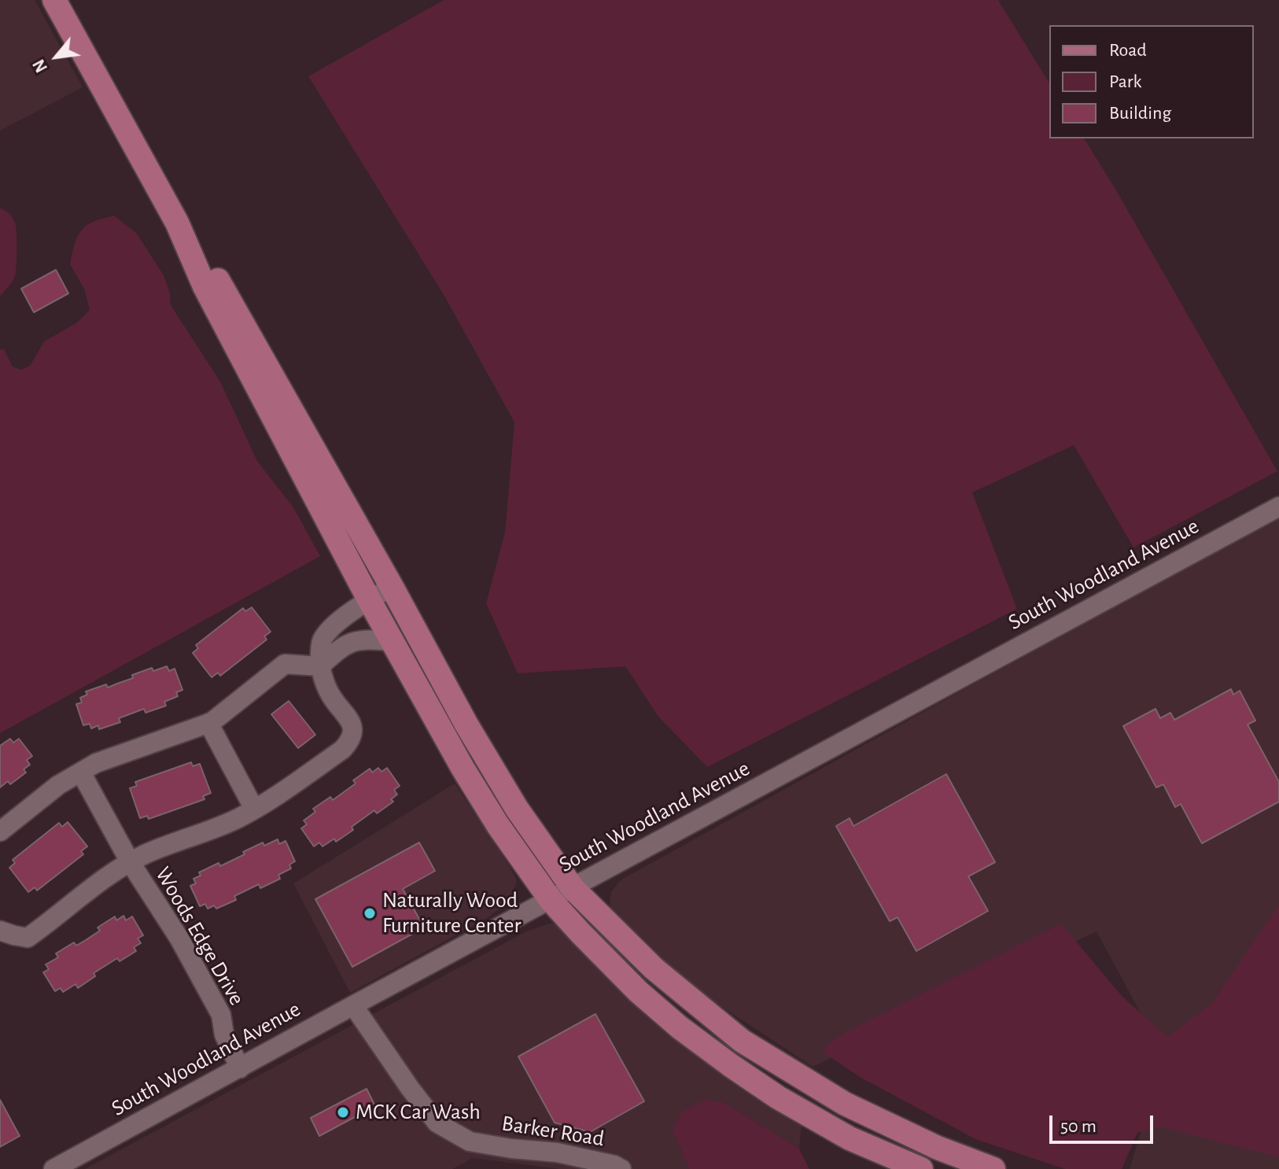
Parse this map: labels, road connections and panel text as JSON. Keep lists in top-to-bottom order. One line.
{"streets":{"street":["South Woodland Avenue","Woods Edge Drive","Barker Road"]},"crossings":[["South Woodland Avenue","Woods Edge Drive"],["South Woodland Avenue","Barker Road"]],"places":["Naturally Wood Furniture Center","MCK Car Wash"],"legend":["Road","Park","Building"],"scale_bar":"50 m","north":"bottom left"}
